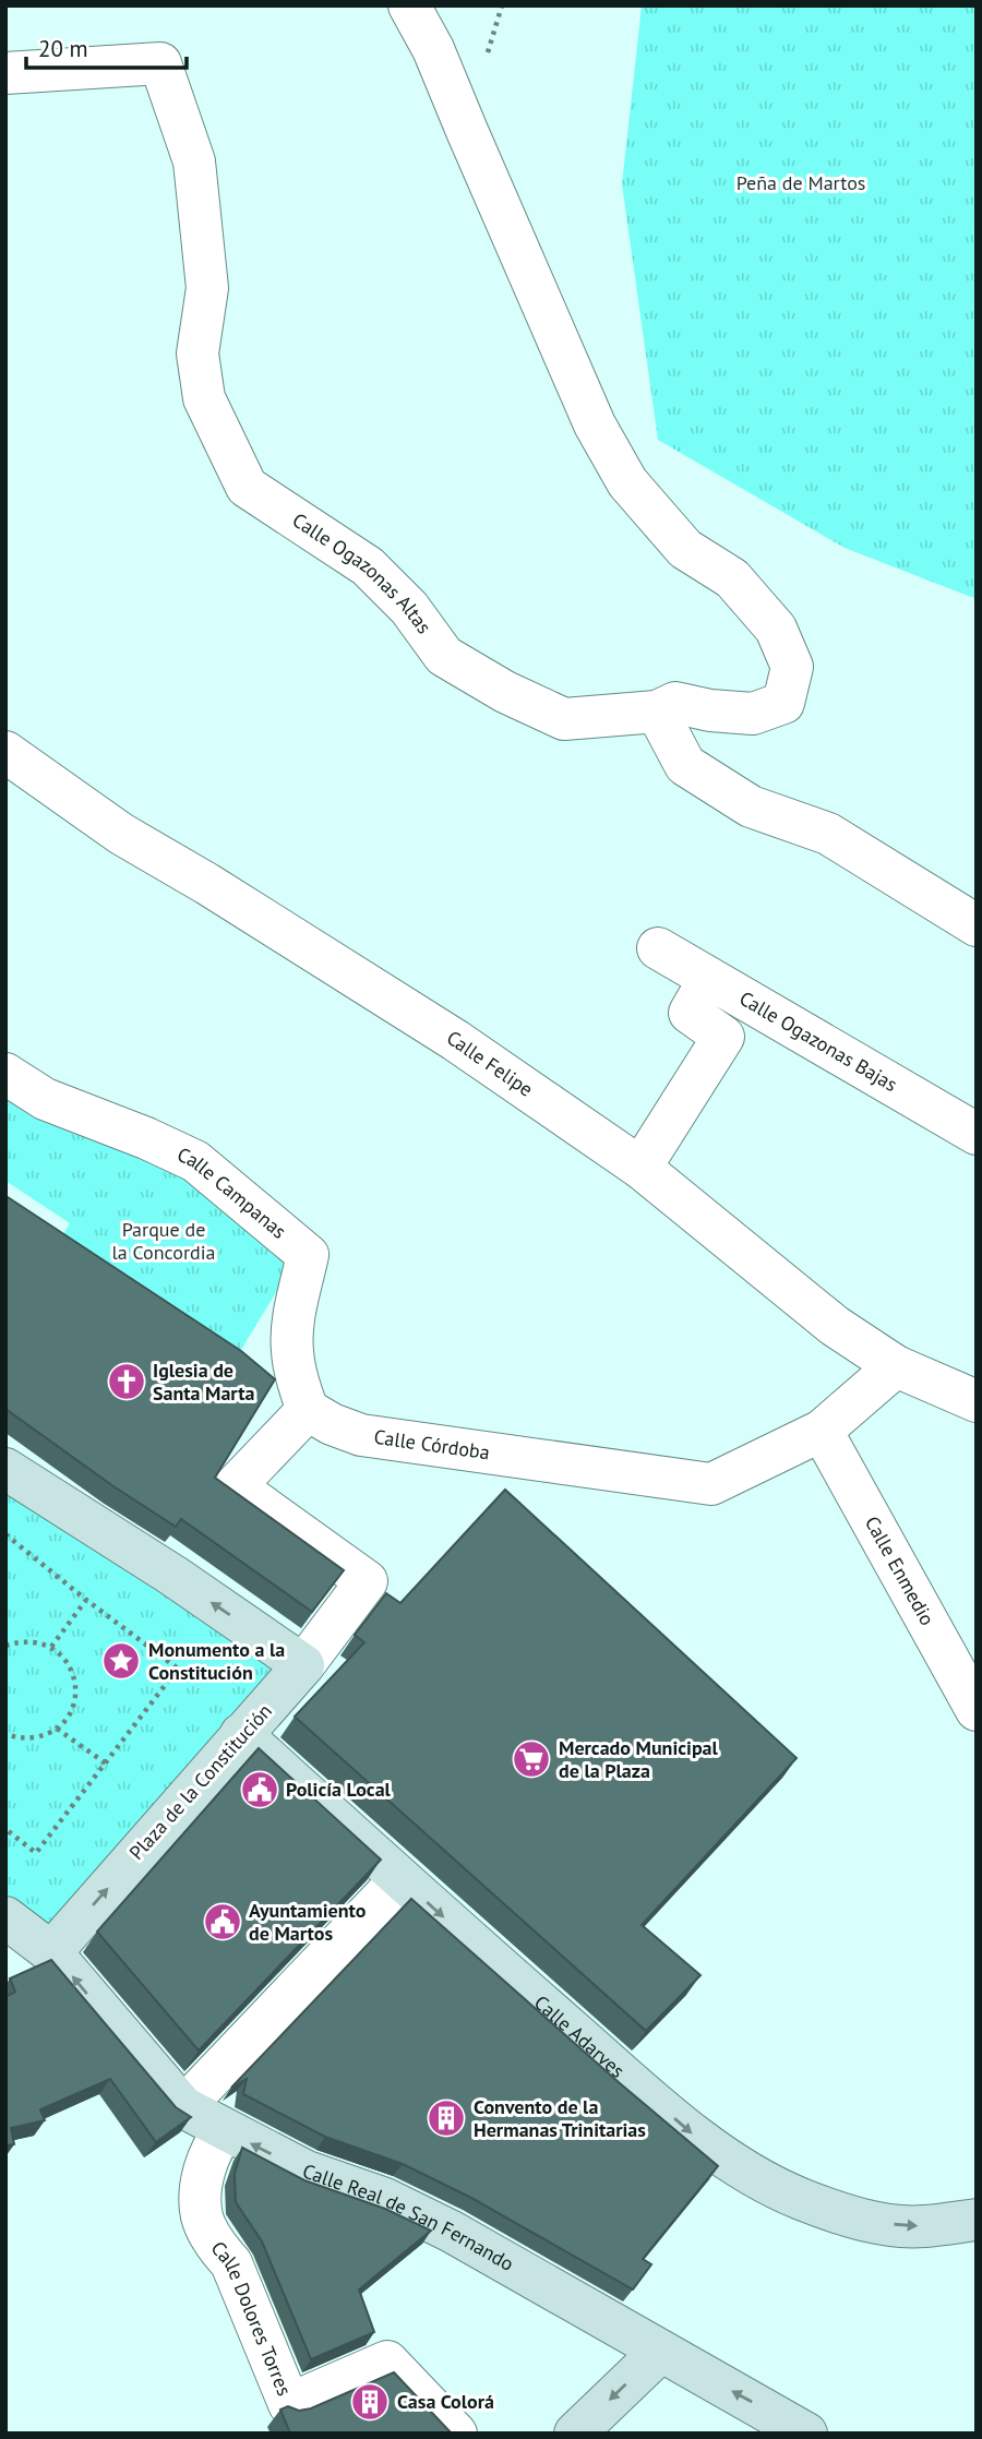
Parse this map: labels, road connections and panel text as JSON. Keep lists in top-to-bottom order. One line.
{"streets":{"street":["Calle Ogazonas Altas","Calle Ogazonas Bajas","Calle Felipe","Calle Campanas","Calle Córdoba","Calle Enmedio","Plaza de la Constitución","Calle Adarves","Calle Real de San Fernando","Calle Dolores Torres"]},"crossings":[["Calle Felipe","Calle Córdoba"],["Calle Campanas","Calle Córdoba"],["Calle Córdoba","Calle Enmedio"],["Plaza de la Constitución","Calle Adarves"],["Plaza de la Constitución","Calle Real de San Fernando"],["Calle Real de San Fernando","Calle Dolores Torres"]],"one_way":["Calle Adarves","Calle Real de San Fernando"],"parks":["Peña de Martos","Parque de la Concordia"],"places":{"church":["Iglesia de Santa Marta"],"place":["Monumento a la Constitución"],"supermarket":["Mercado Municipal de la Plaza"],"public building":["Policía Local","Ayuntamiento de Martos"],"building":["Convento de la Hermanas Trinitarias","Casa Colorá"]},"scale_bar":"20 m"}
